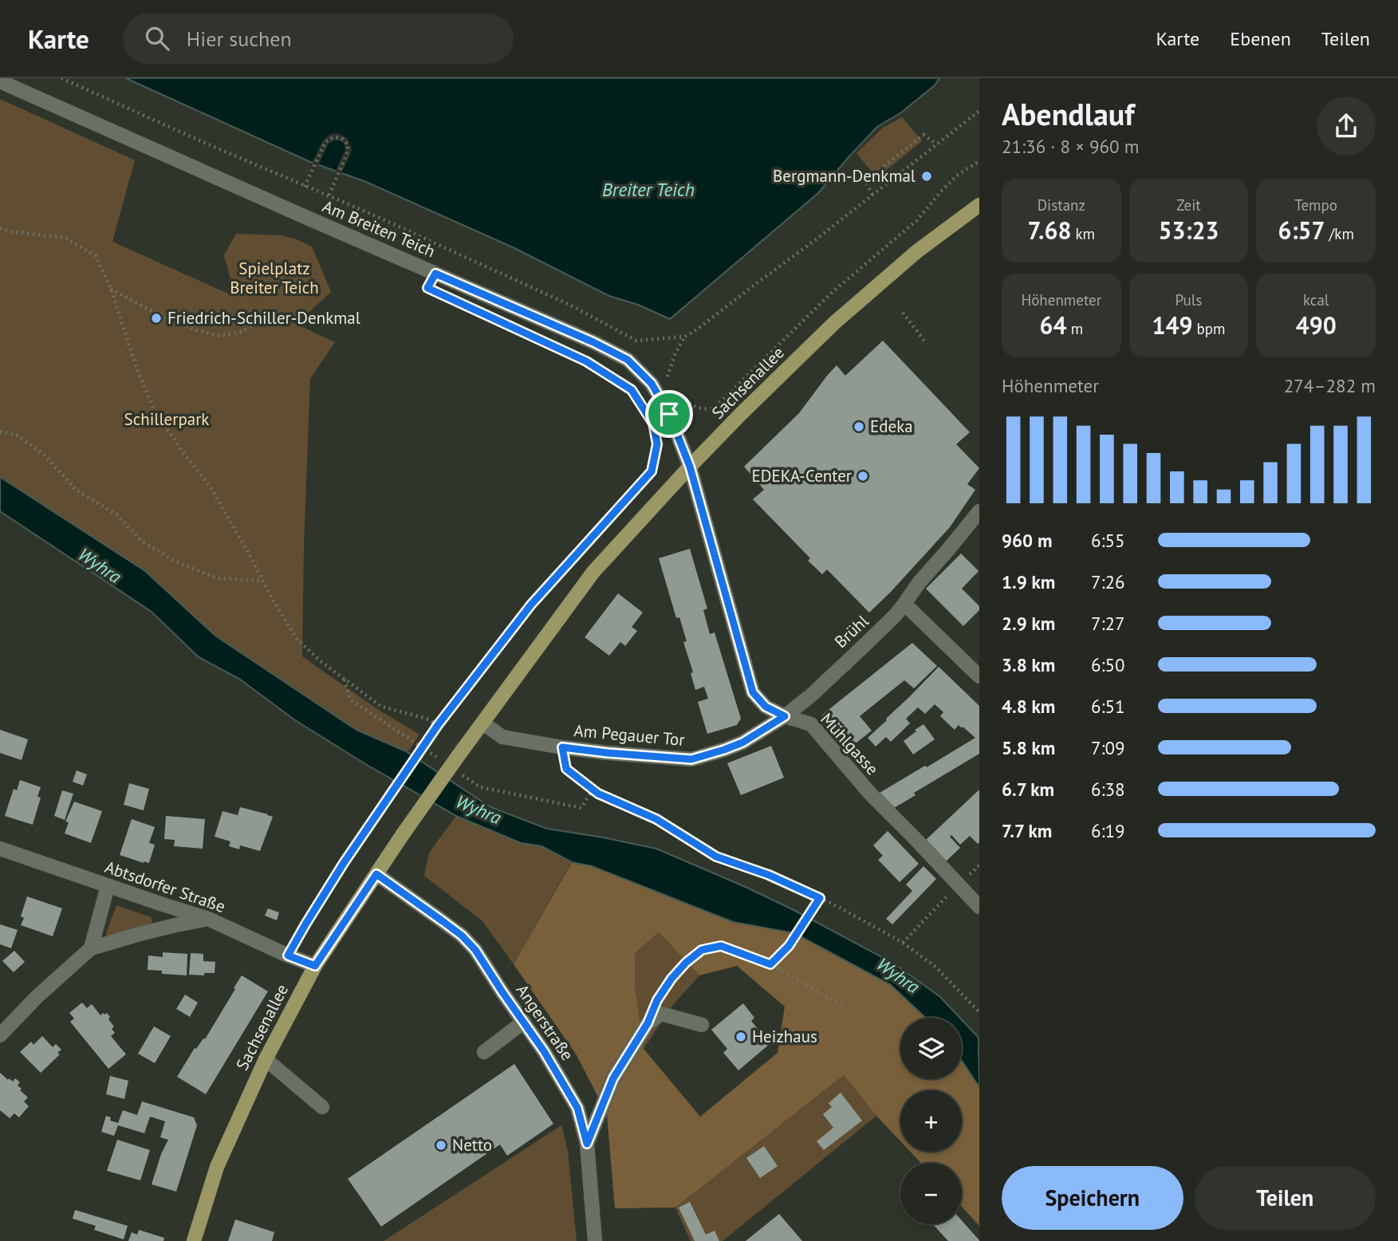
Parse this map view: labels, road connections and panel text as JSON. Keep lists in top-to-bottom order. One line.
{"streets":{"main road":["Sachsenallee"],"street":["Am Breiten Teich","Brühl","Am Pegauer Tor","Mühlgasse","Abtsdorfer Straße","Angerstraße"]},"crossings":[["Am Breiten Teich","Sachsenallee"],["Am Breiten Teich","Mühlgasse"],["Sachsenallee","Mühlgasse"],["Sachsenallee","Abtsdorfer Straße"],["Sachsenallee","Angerstraße"],["Brühl","Am Pegauer Tor"],["Brühl","Mühlgasse"]],"water":["Breiter Teich","Wyhra"],"parks":["Spielplatz Breiter Teich","Schillerpark"],"places":["Bergmann-Denkmal","Friedrich-Schiller-Denkmal","Edeka","EDEKA-Center","Heizhaus","Netto"],"page":{"header":"Karte","search":"Hier suchen","nav":["Karte","Ebenen","Teilen"],"heading":["Abendlauf","21:36 · 8 × 960 m"],"stats":[["Distanz","7.68 km"],["Zeit","53:23"],["Tempo","6:57 /km"],["Höhenmeter","64 m"],["Puls","149 bpm"],["kcal","490"]],"chart":["Höhenmeter","274–282 m"],"list":[{"name":"960 m","note":"6:55"},{"name":"1.9 km","note":"7:26"},{"name":"2.9 km","note":"7:27"},{"name":"3.8 km","note":"6:50"},{"name":"4.8 km","note":"6:51"},{"name":"5.8 km","note":"7:09"},{"name":"6.7 km","note":"6:38"},{"name":"7.7 km","note":"6:19"}],"map_buttons":["+","−"],"buttons":["Speichern","Teilen"]}}
